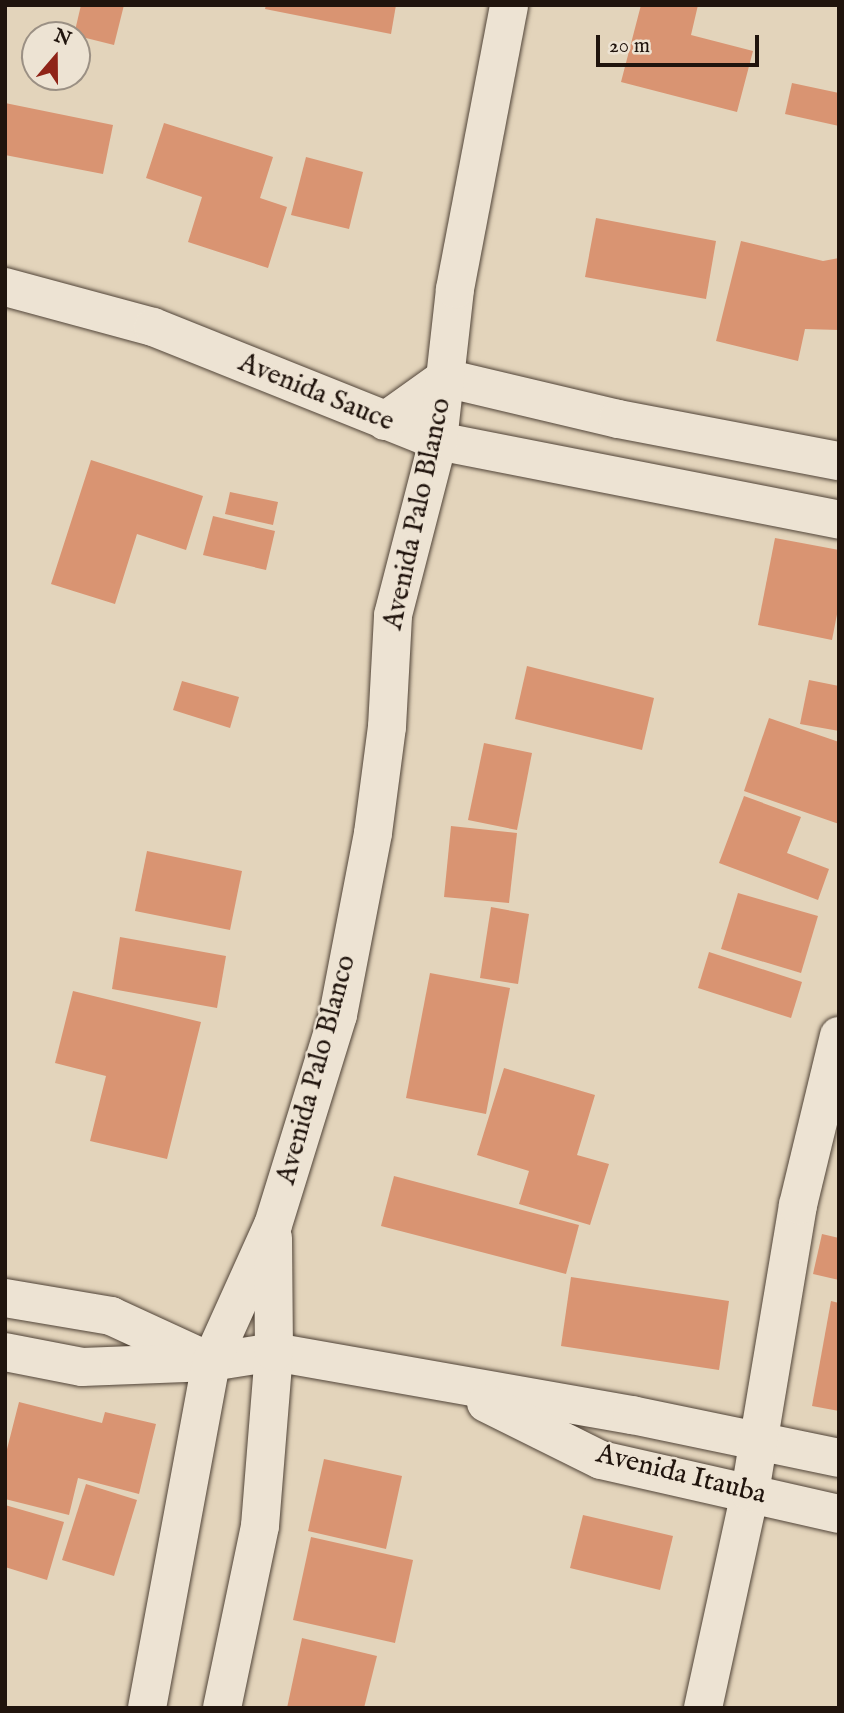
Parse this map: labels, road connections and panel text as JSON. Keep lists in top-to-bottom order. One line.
{"streets":{"street":["Avenida Sauce","Avenida Palo Blanco","Avenida Itauba"]},"crossings":[["Avenida Sauce","Avenida Palo Blanco"],["Avenida Palo Blanco","Avenida Itauba"]],"scale_bar":"20 m","north":"top"}
